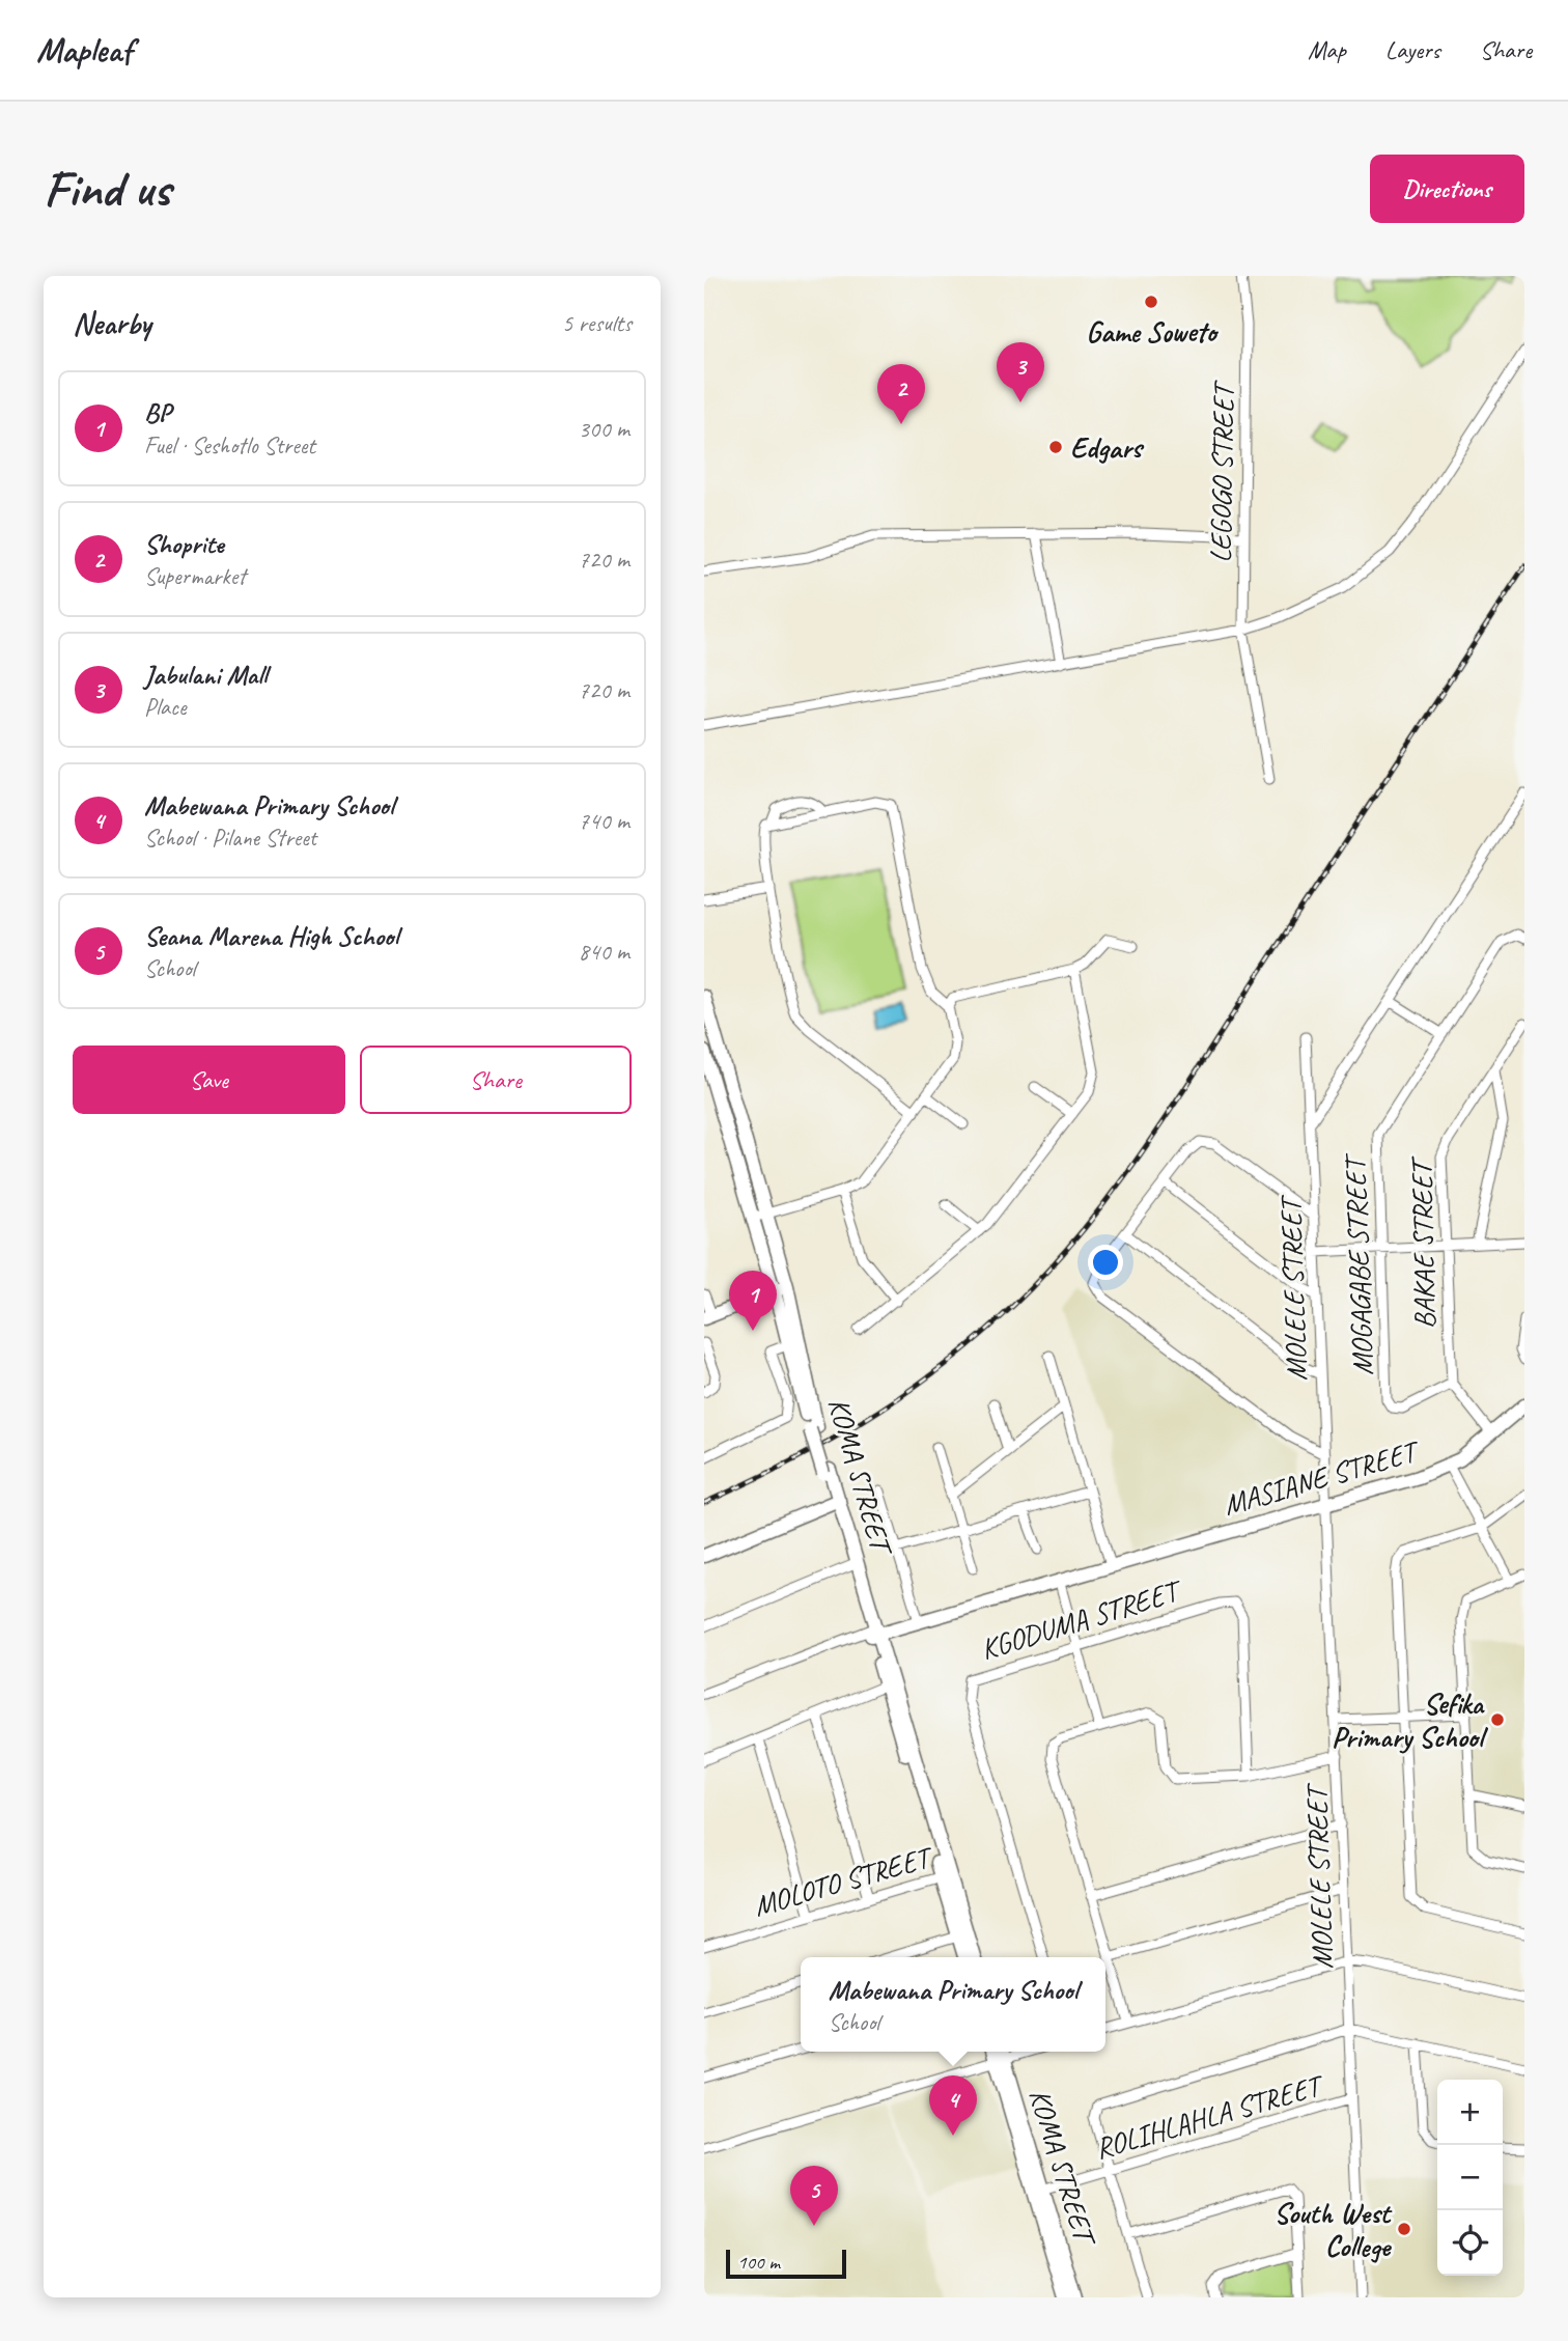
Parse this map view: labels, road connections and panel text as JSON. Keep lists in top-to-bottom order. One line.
{"streets":{"main road":["KOMA STREET","MASIANE STREET"],"street":["LEGOGO STREET","BAKAE STREET","MOGAGABE STREET","MOLELE STREET","KGODUMA STREET","MOLOTO STREET","ROLIHLAHLA STREET"]},"crossings":[["BAKAE STREET","MOGAGABE STREET"],["MOLELE STREET","MASIANE STREET"],["MOLELE STREET","ROLIHLAHLA STREET"],["KOMA STREET","MASIANE STREET"],["KOMA STREET","MOLOTO STREET"],["KOMA STREET","ROLIHLAHLA STREET"]],"places":["Game Soweto","Edgars","Sefika Primary School","South West College"],"scale_bar":"100 m","page":{"header":"Mapleaf","nav":["Map","Layers","Share"],"buttons":["Directions",["Save","Share"]],"title":"Find us","heading":["Nearby","5 results"],"pins":["3","2","1","4","5"],"list":[{"mark":"1","name":"BP","note":"Fuel · Seshotlo Street","value":"300 m"},{"mark":"2","name":"Shoprite","note":"Supermarket","value":"720 m"},{"mark":"3","name":"Jabulani Mall","note":"Place","value":"720 m"},{"mark":"4","name":"Mabewana Primary School","note":"School · Pilane Street","value":"740 m"},{"mark":"5","name":"Seana Marena High School","note":"School","value":"840 m"}],"popup":["Mabewana Primary School","School"],"map_buttons":["+","−"],"scale":"100 m"}}
